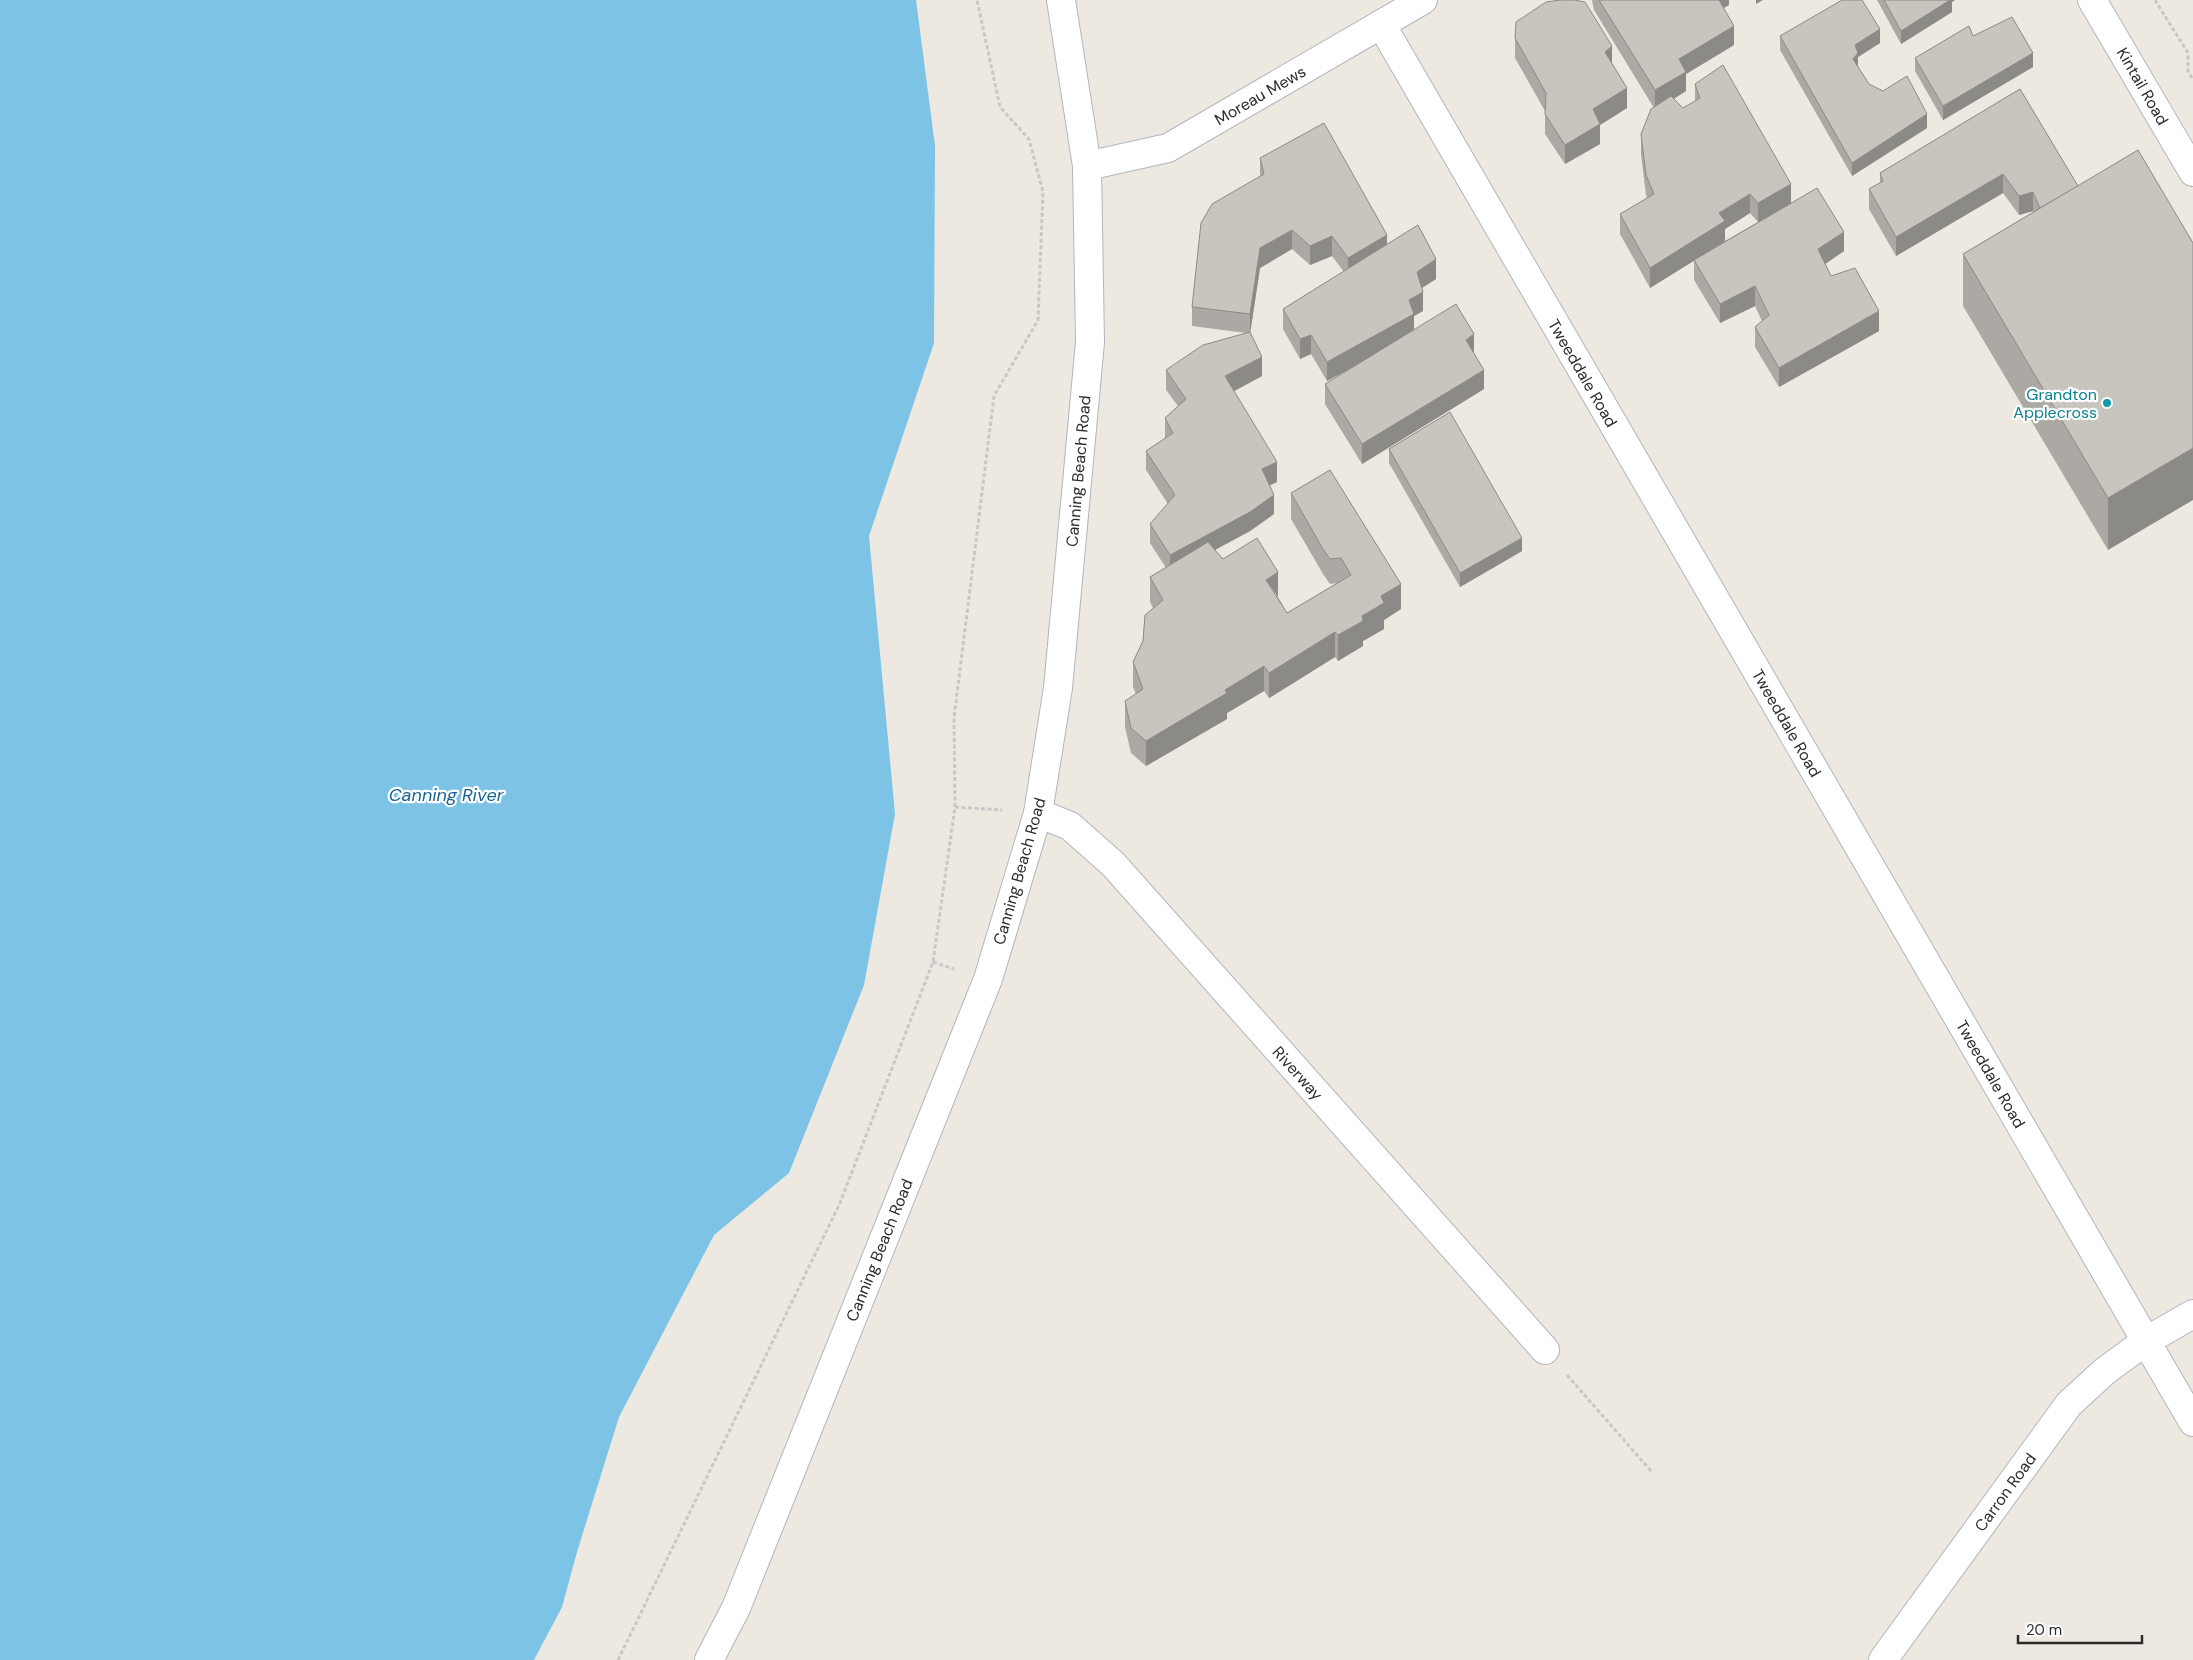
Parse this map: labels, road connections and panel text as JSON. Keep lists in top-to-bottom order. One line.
{"streets":{"street":["Kintail Road","Moreau Mews","Tweeddale Road","Canning Beach Road","Riverway","Carron Road"]},"crossings":[["Moreau Mews","Tweeddale Road"],["Moreau Mews","Canning Beach Road"],["Tweeddale Road","Carron Road"],["Canning Beach Road","Riverway"]],"water":["Canning River"],"places":["Grandton Applecross"],"scale_bar":"20 m"}
